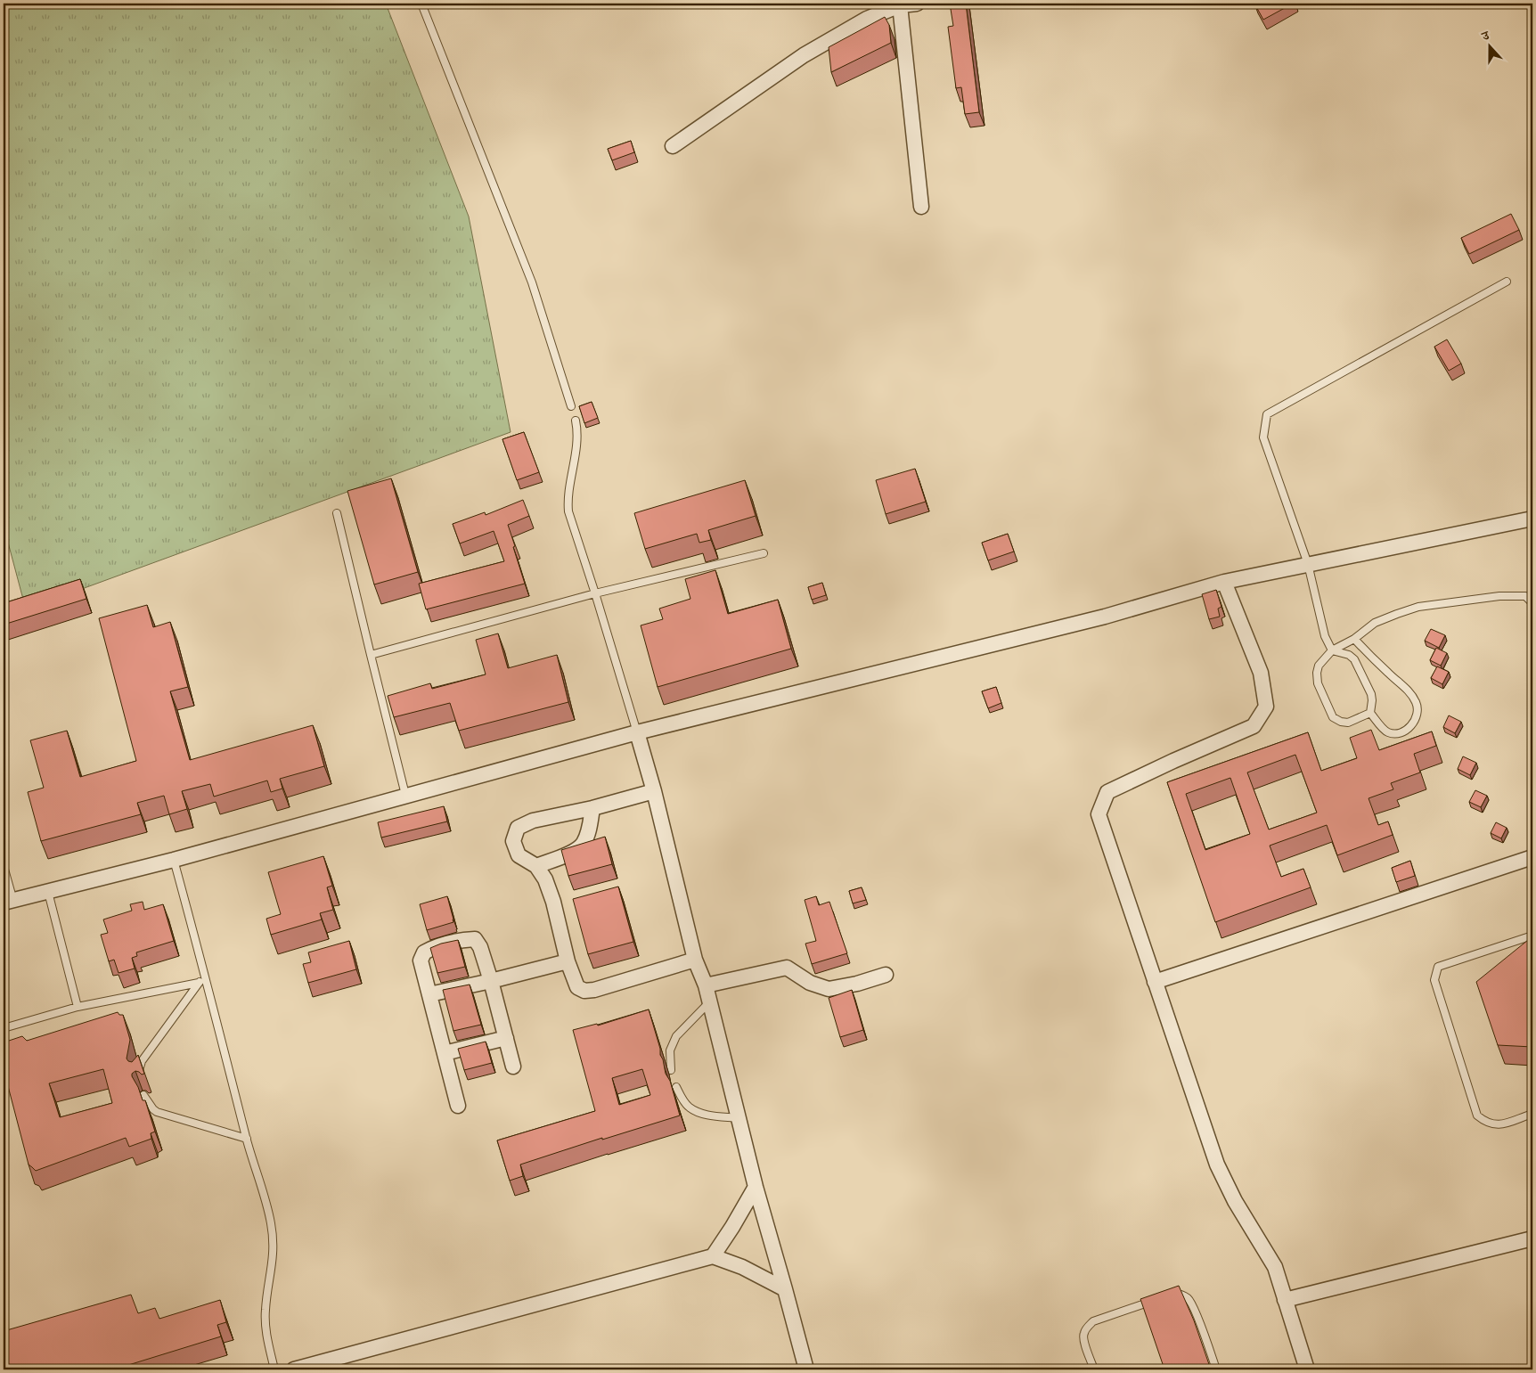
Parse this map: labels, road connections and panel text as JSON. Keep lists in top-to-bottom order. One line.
{"north":"top"}
